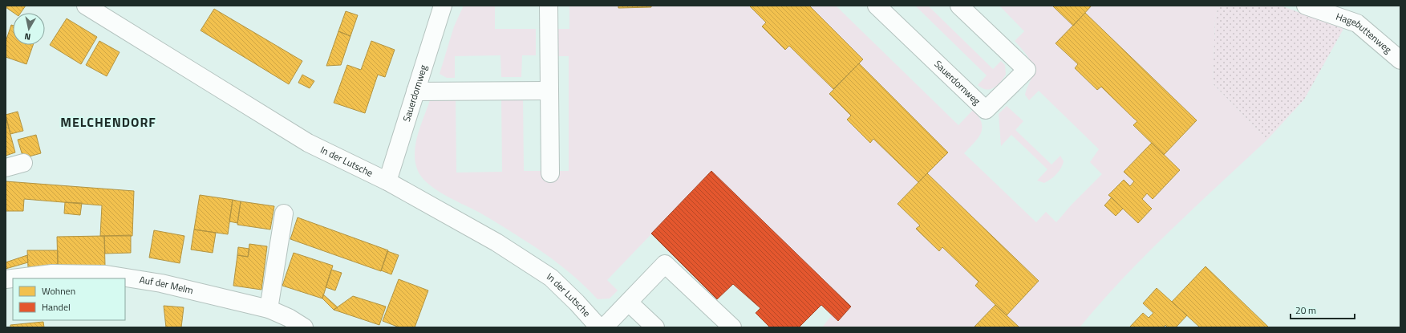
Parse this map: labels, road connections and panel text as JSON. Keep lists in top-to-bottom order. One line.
{"streets":{"street":["Hagebuttenweg","Sauerdornweg","In der Lutsche","Auf der Melm"]},"crossings":[["Sauerdornweg","In der Lutsche"]],"districts":["MELCHENDORF"],"legend":["Wohnen","Handel"],"scale_bar":"20 m","north":"bottom"}
